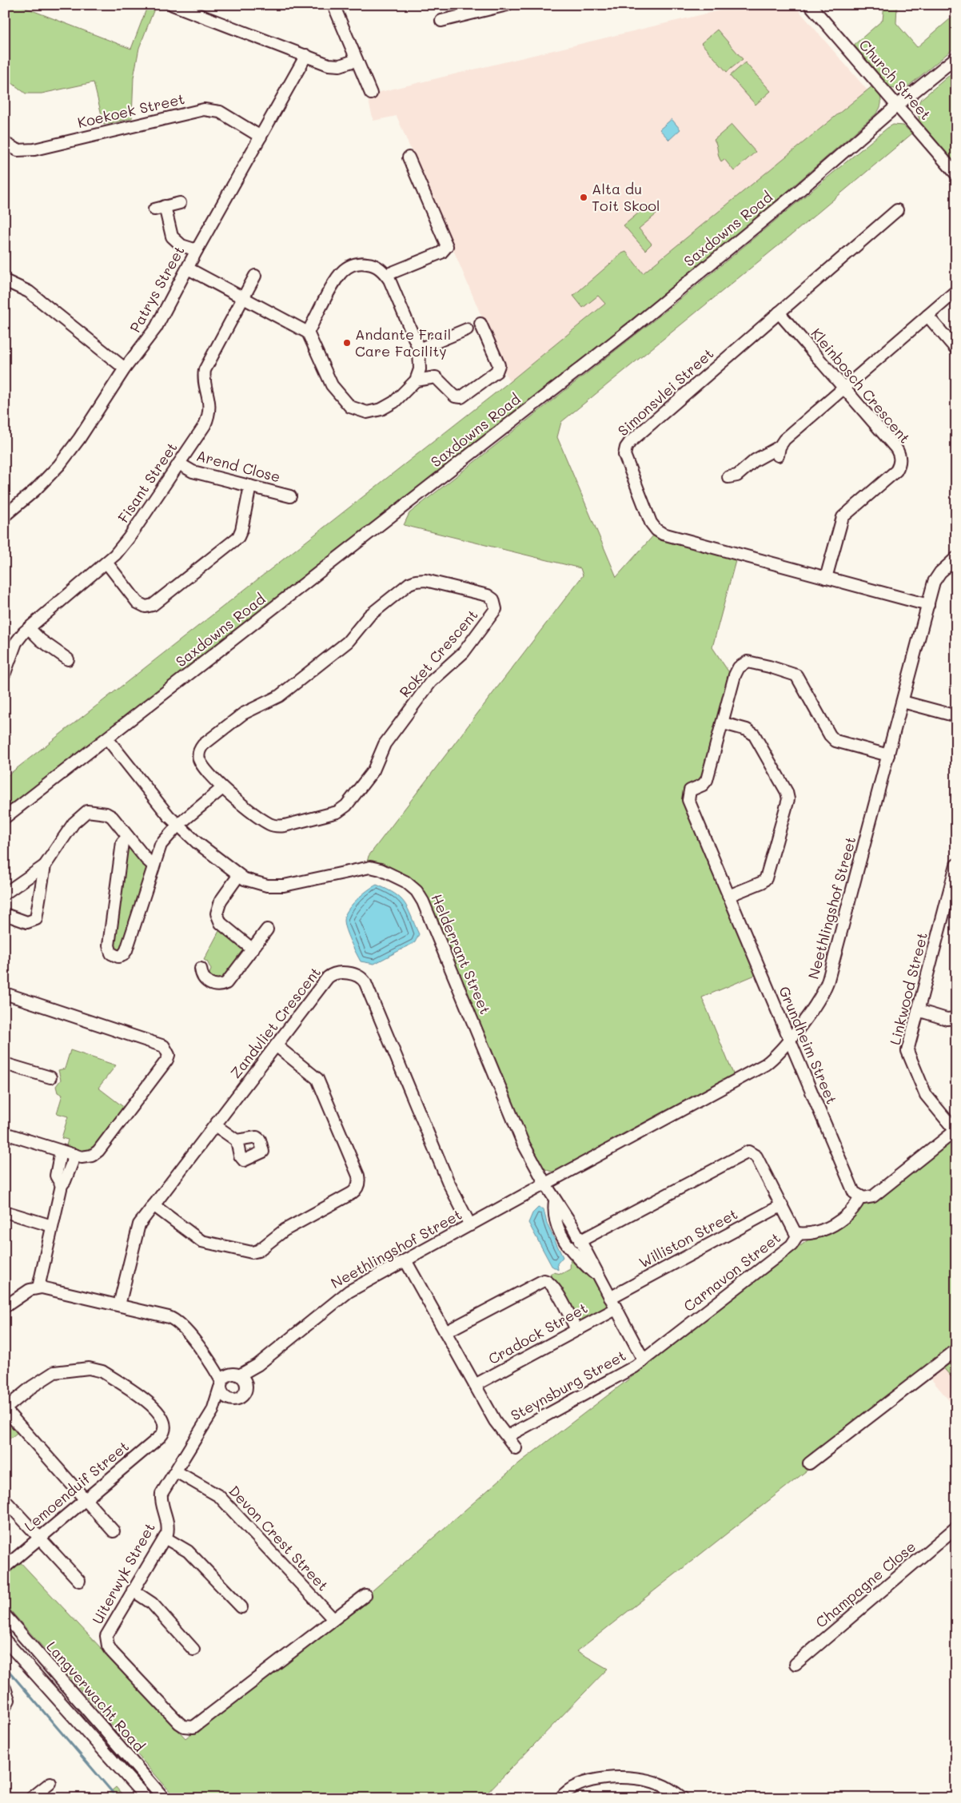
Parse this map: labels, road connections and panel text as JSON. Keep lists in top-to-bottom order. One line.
{"streets":{"street":["Church Street","Koekoek Street","Saxdowns Road","Patrys Street","Kleinbosch Crescent","Simonsvlei Street","Arend Close","Fisant Street","Roket Crescent","Neethlingshof Street","Helderrant Street","Linkwood Street","Zandvliet Crescent","Grundheim Street","Williston Street","Carnavon Street","Cradock Street","Steynsburg Street","Lemoenduif Street","Devon Crest Street","Uiterwyk Street","Champagne Close","Langverwacht Road"]},"crossings":[["Church Street","Saxdowns Road"],["Koekoek Street","Patrys Street"],["Saxdowns Road","Helderrant Street"],["Kleinbosch Crescent","Simonsvlei Street"],["Simonsvlei Street","Neethlingshof Street"],["Arend Close","Fisant Street"],["Neethlingshof Street","Helderrant Street"],["Neethlingshof Street","Zandvliet Crescent"],["Neethlingshof Street","Grundheim Street"],["Neethlingshof Street","Uiterwyk Street"],["Williston Street","Carnavon Street"],["Carnavon Street","Steynsburg Street"],["Devon Crest Street","Uiterwyk Street"]],"places":["Alta du Toit Skool","Andante Frail Care Facility"]}
